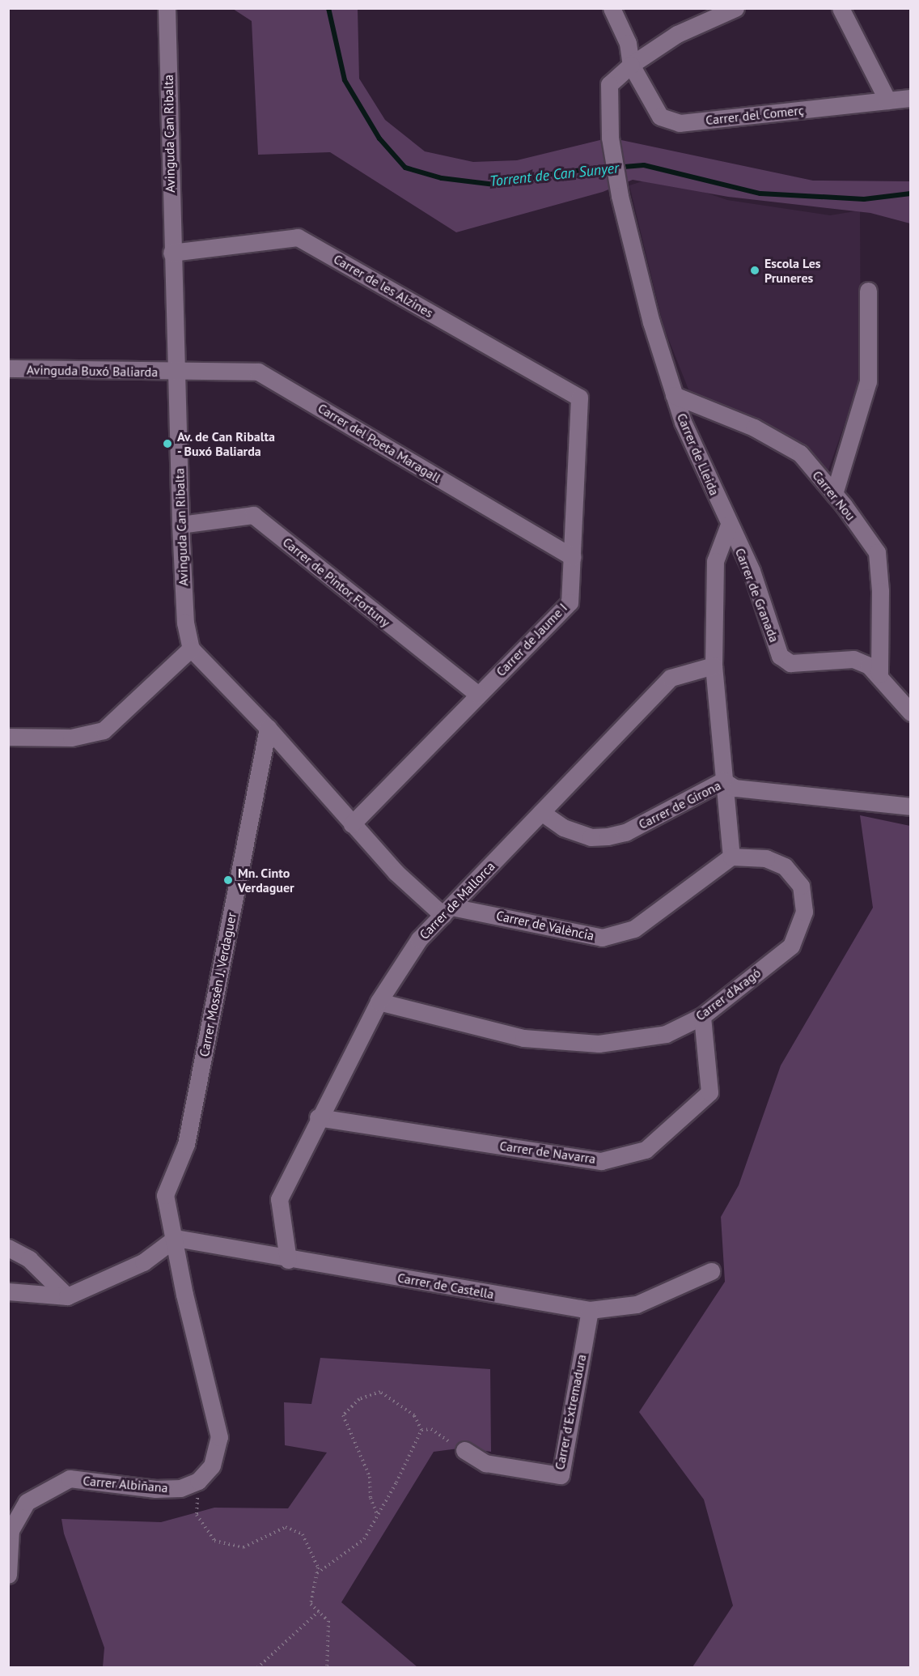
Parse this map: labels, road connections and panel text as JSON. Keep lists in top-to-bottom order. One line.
{"streets":{"street":["Carrer del Comerç","Avinguda Can Ribalta","Carrer de les Alzines","Avinguda Buxó Baliarda","Carrer del Poeta Maragall","Carrer de Lleida","Carrer Nou","Carrer de Pintor Fortuny","Carrer de Granada","Carrer de Jaume I","Carrer de Girona","Carrer de Mallorca","Carrer de València","Carrer Mossèn J. Verdaguer","Carrer d'Aragó","Carrer de Navarra","Carrer de Castella","Carrer d'Extremadura","Carrer Albiñana"]},"crossings":[["Carrer del Comerç","Carrer de Lleida"],["Avinguda Can Ribalta","Carrer de les Alzines"],["Avinguda Can Ribalta","Avinguda Buxó Baliarda"],["Avinguda Can Ribalta","Carrer del Poeta Maragall"],["Avinguda Can Ribalta","Carrer de Pintor Fortuny"],["Carrer de les Alzines","Carrer de Jaume I"],["Avinguda Buxó Baliarda","Carrer del Poeta Maragall"],["Carrer del Poeta Maragall","Carrer de Jaume I"],["Carrer de Lleida","Carrer Nou"],["Carrer de Lleida","Carrer de Granada"],["Carrer Nou","Carrer de Granada"],["Carrer de Pintor Fortuny","Carrer de Jaume I"],["Carrer de Girona","Carrer de Mallorca"],["Carrer de Mallorca","Carrer de València"],["Carrer de Mallorca","Carrer d'Aragó"],["Carrer de Mallorca","Carrer de Navarra"],["Carrer de Mallorca","Carrer de Castella"],["Carrer de València","Carrer d'Aragó"],["Carrer Mossèn J. Verdaguer","Carrer de Castella"],["Carrer d'Aragó","Carrer de Navarra"],["Carrer de Castella","Carrer d'Extremadura"]],"water":["Torrent de Can Sunyer"],"places":["Escola Les Pruneres","Av. de Can Ribalta - Buxó Baliarda","Mn. Cinto Verdaguer"]}
